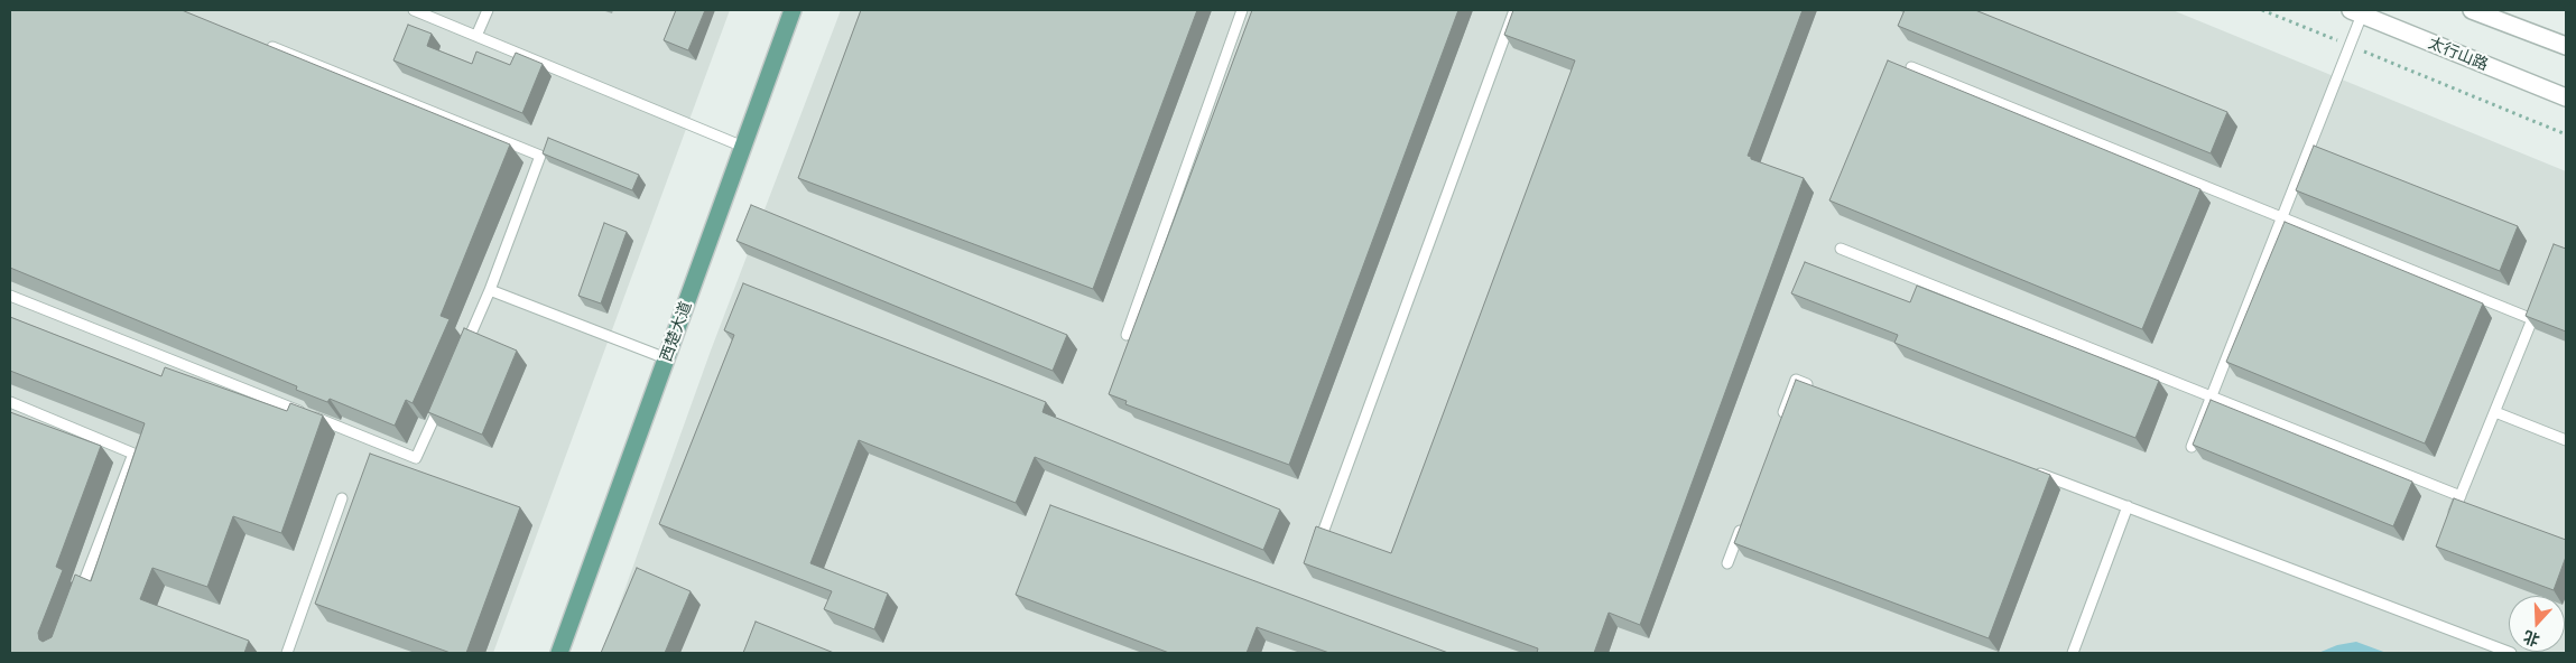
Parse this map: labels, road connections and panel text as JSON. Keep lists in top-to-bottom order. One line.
{"streets":{"main road":["西楚大道"],"street":["太行山路"]},"north":"bottom"}
